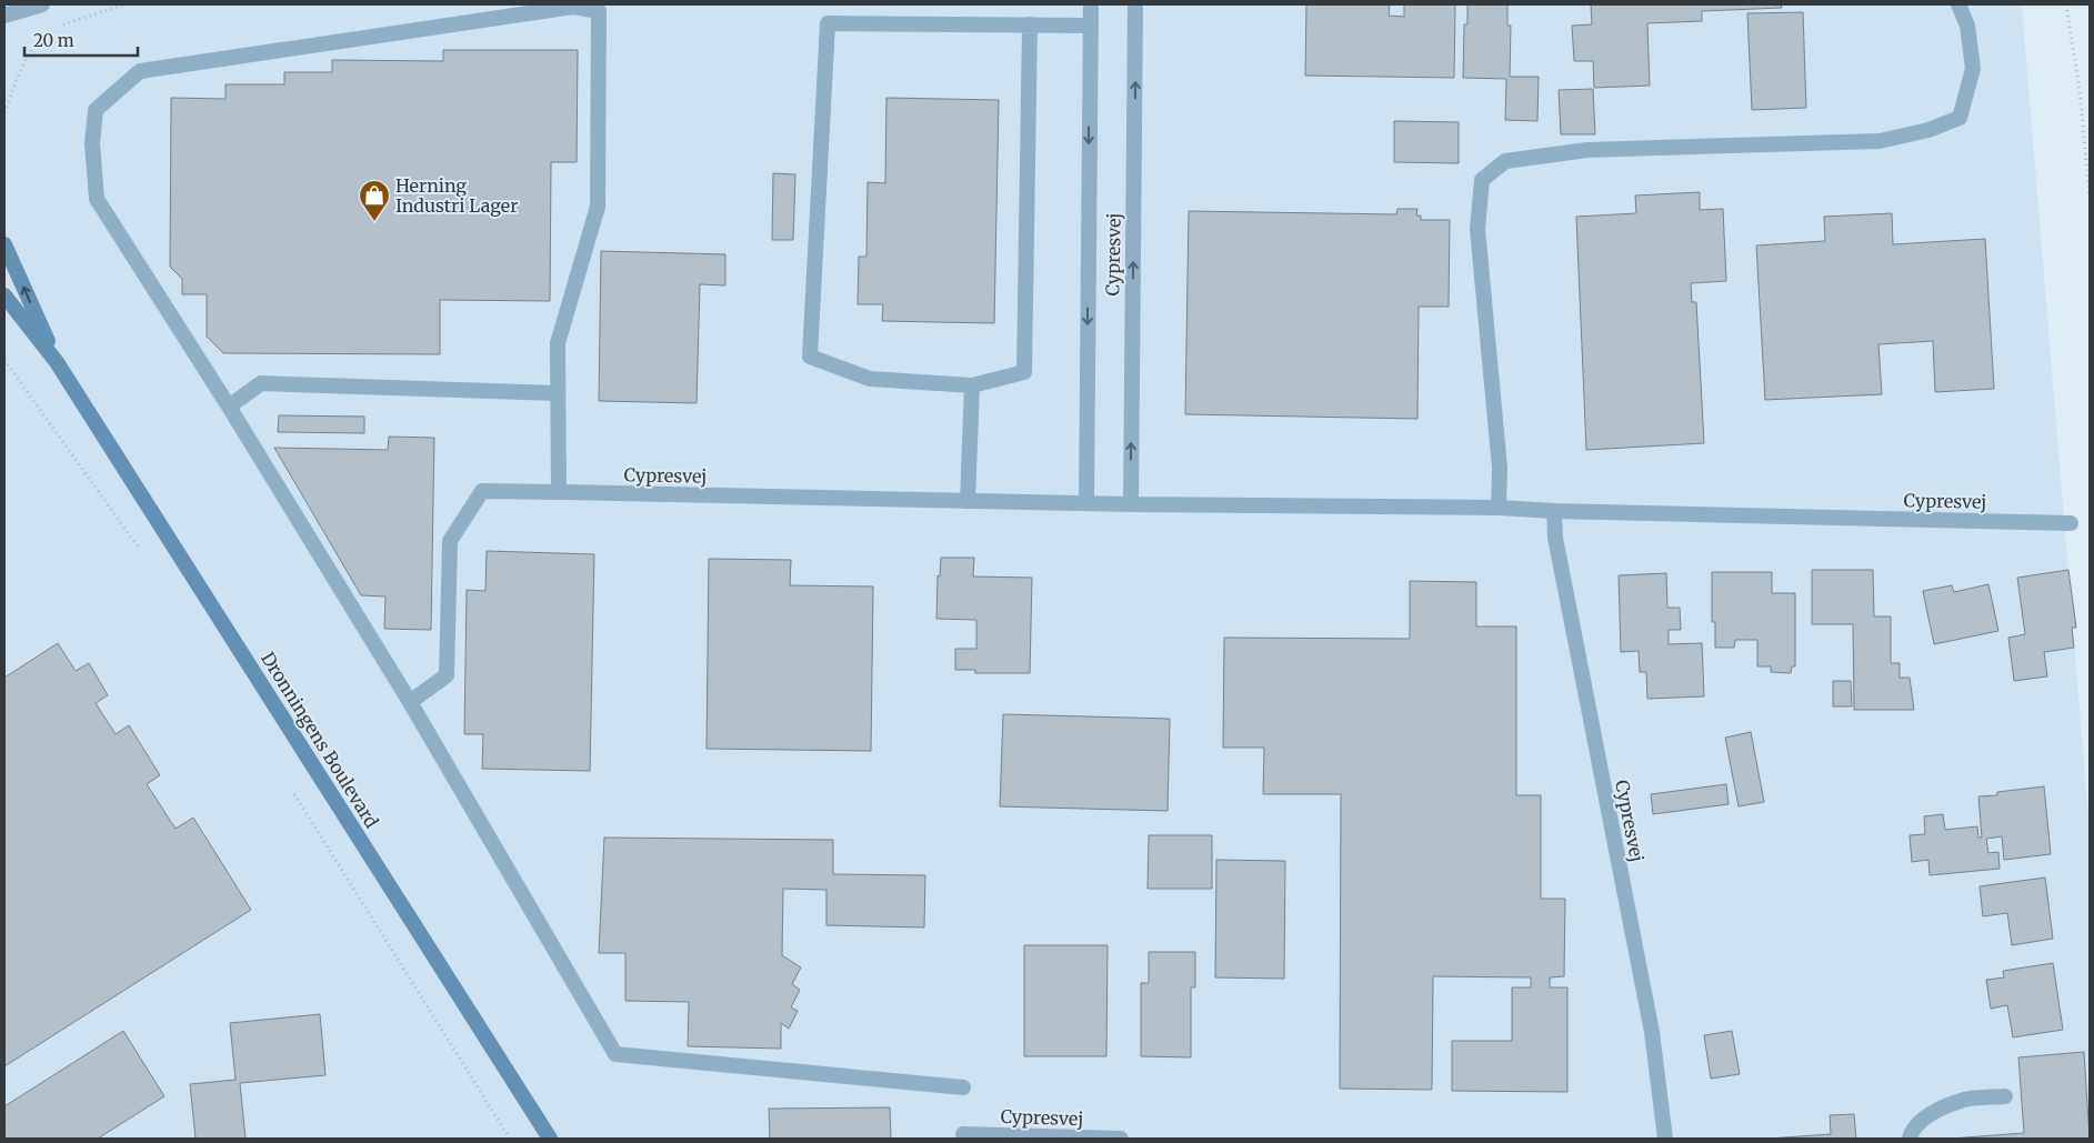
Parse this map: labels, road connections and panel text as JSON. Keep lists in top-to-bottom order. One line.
{"streets":{"main road":["Dronningens Boulevard"],"street":["Cypresvej"]},"places":{"shop":["Herning Industri Lager"]},"scale_bar":"20 m"}
